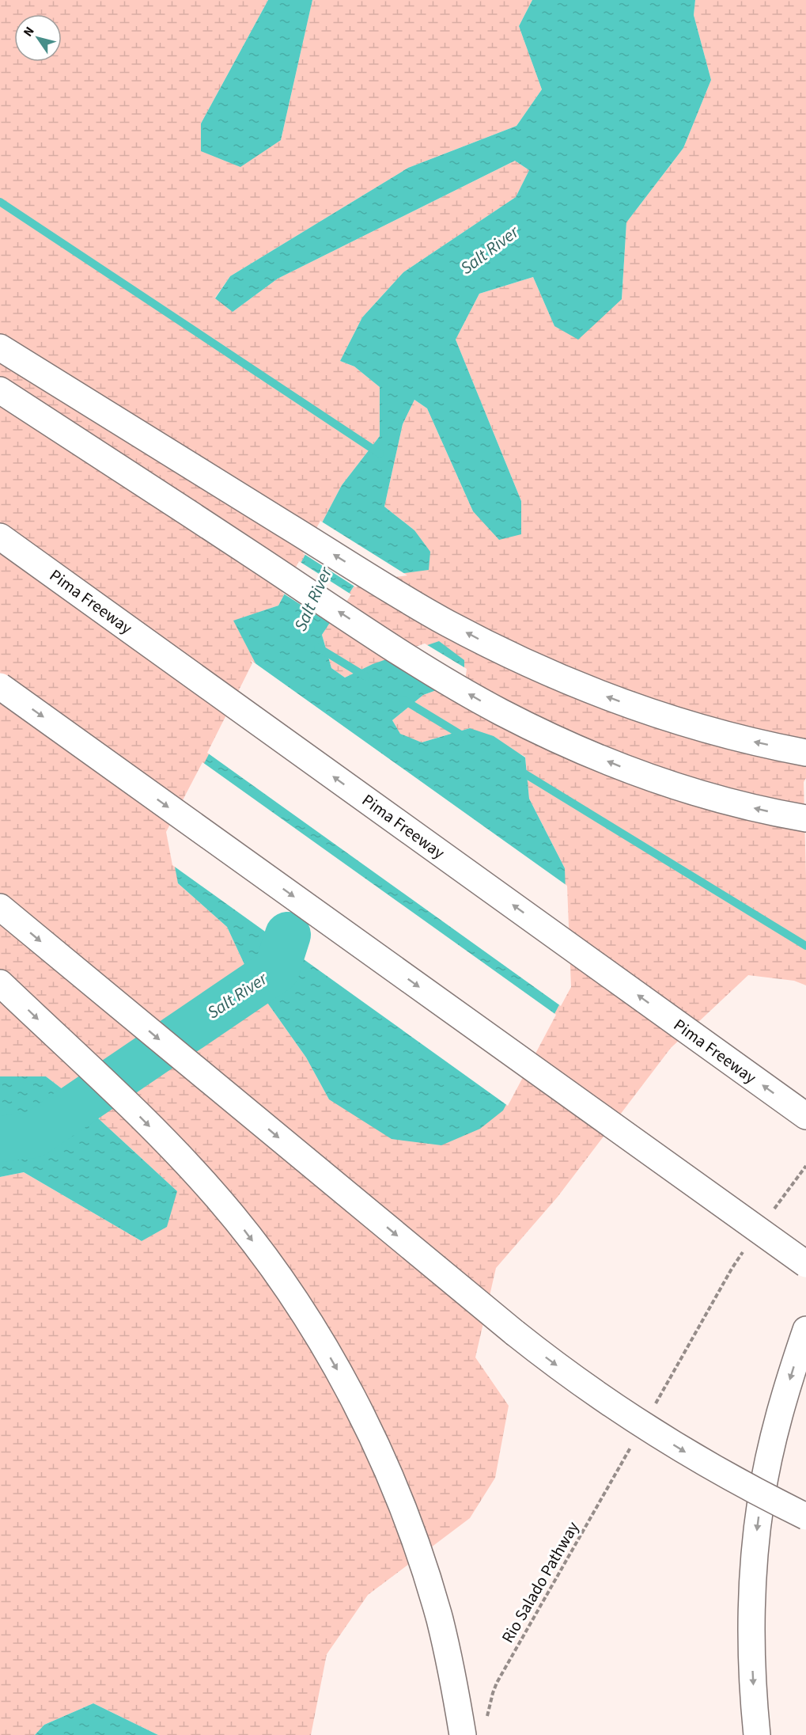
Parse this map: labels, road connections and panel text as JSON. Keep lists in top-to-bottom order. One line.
{"streets":{"highway":["Pima Freeway"],"path":["Rio Salado Pathway"]},"water":["Salt River"],"north":"top left"}
